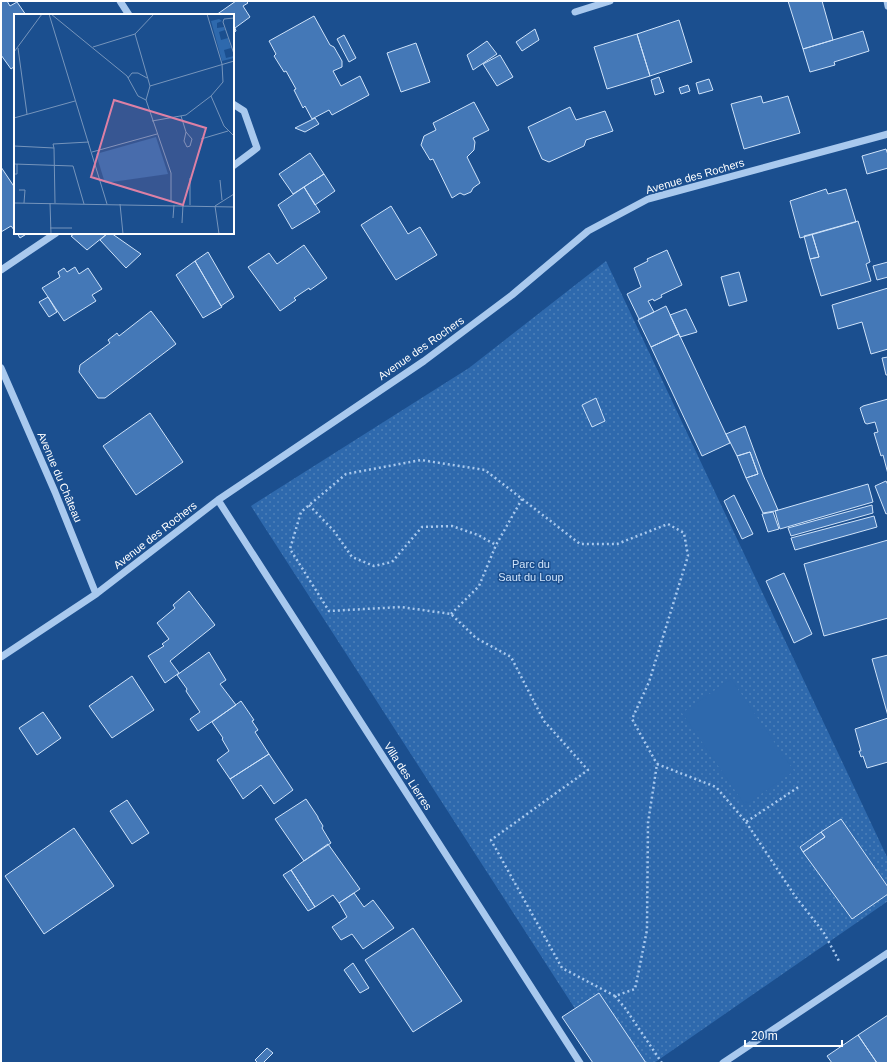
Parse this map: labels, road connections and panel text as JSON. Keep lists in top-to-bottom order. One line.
{"streets":{"street":["Avenue des Rochers","Avenue du Château","Villa des Lierres"]},"crossings":[["Avenue des Rochers","Avenue du Château"],["Avenue des Rochers","Villa des Lierres"]],"parks":["Parc du Saut du Loup"],"scale_bar":"20 m"}
